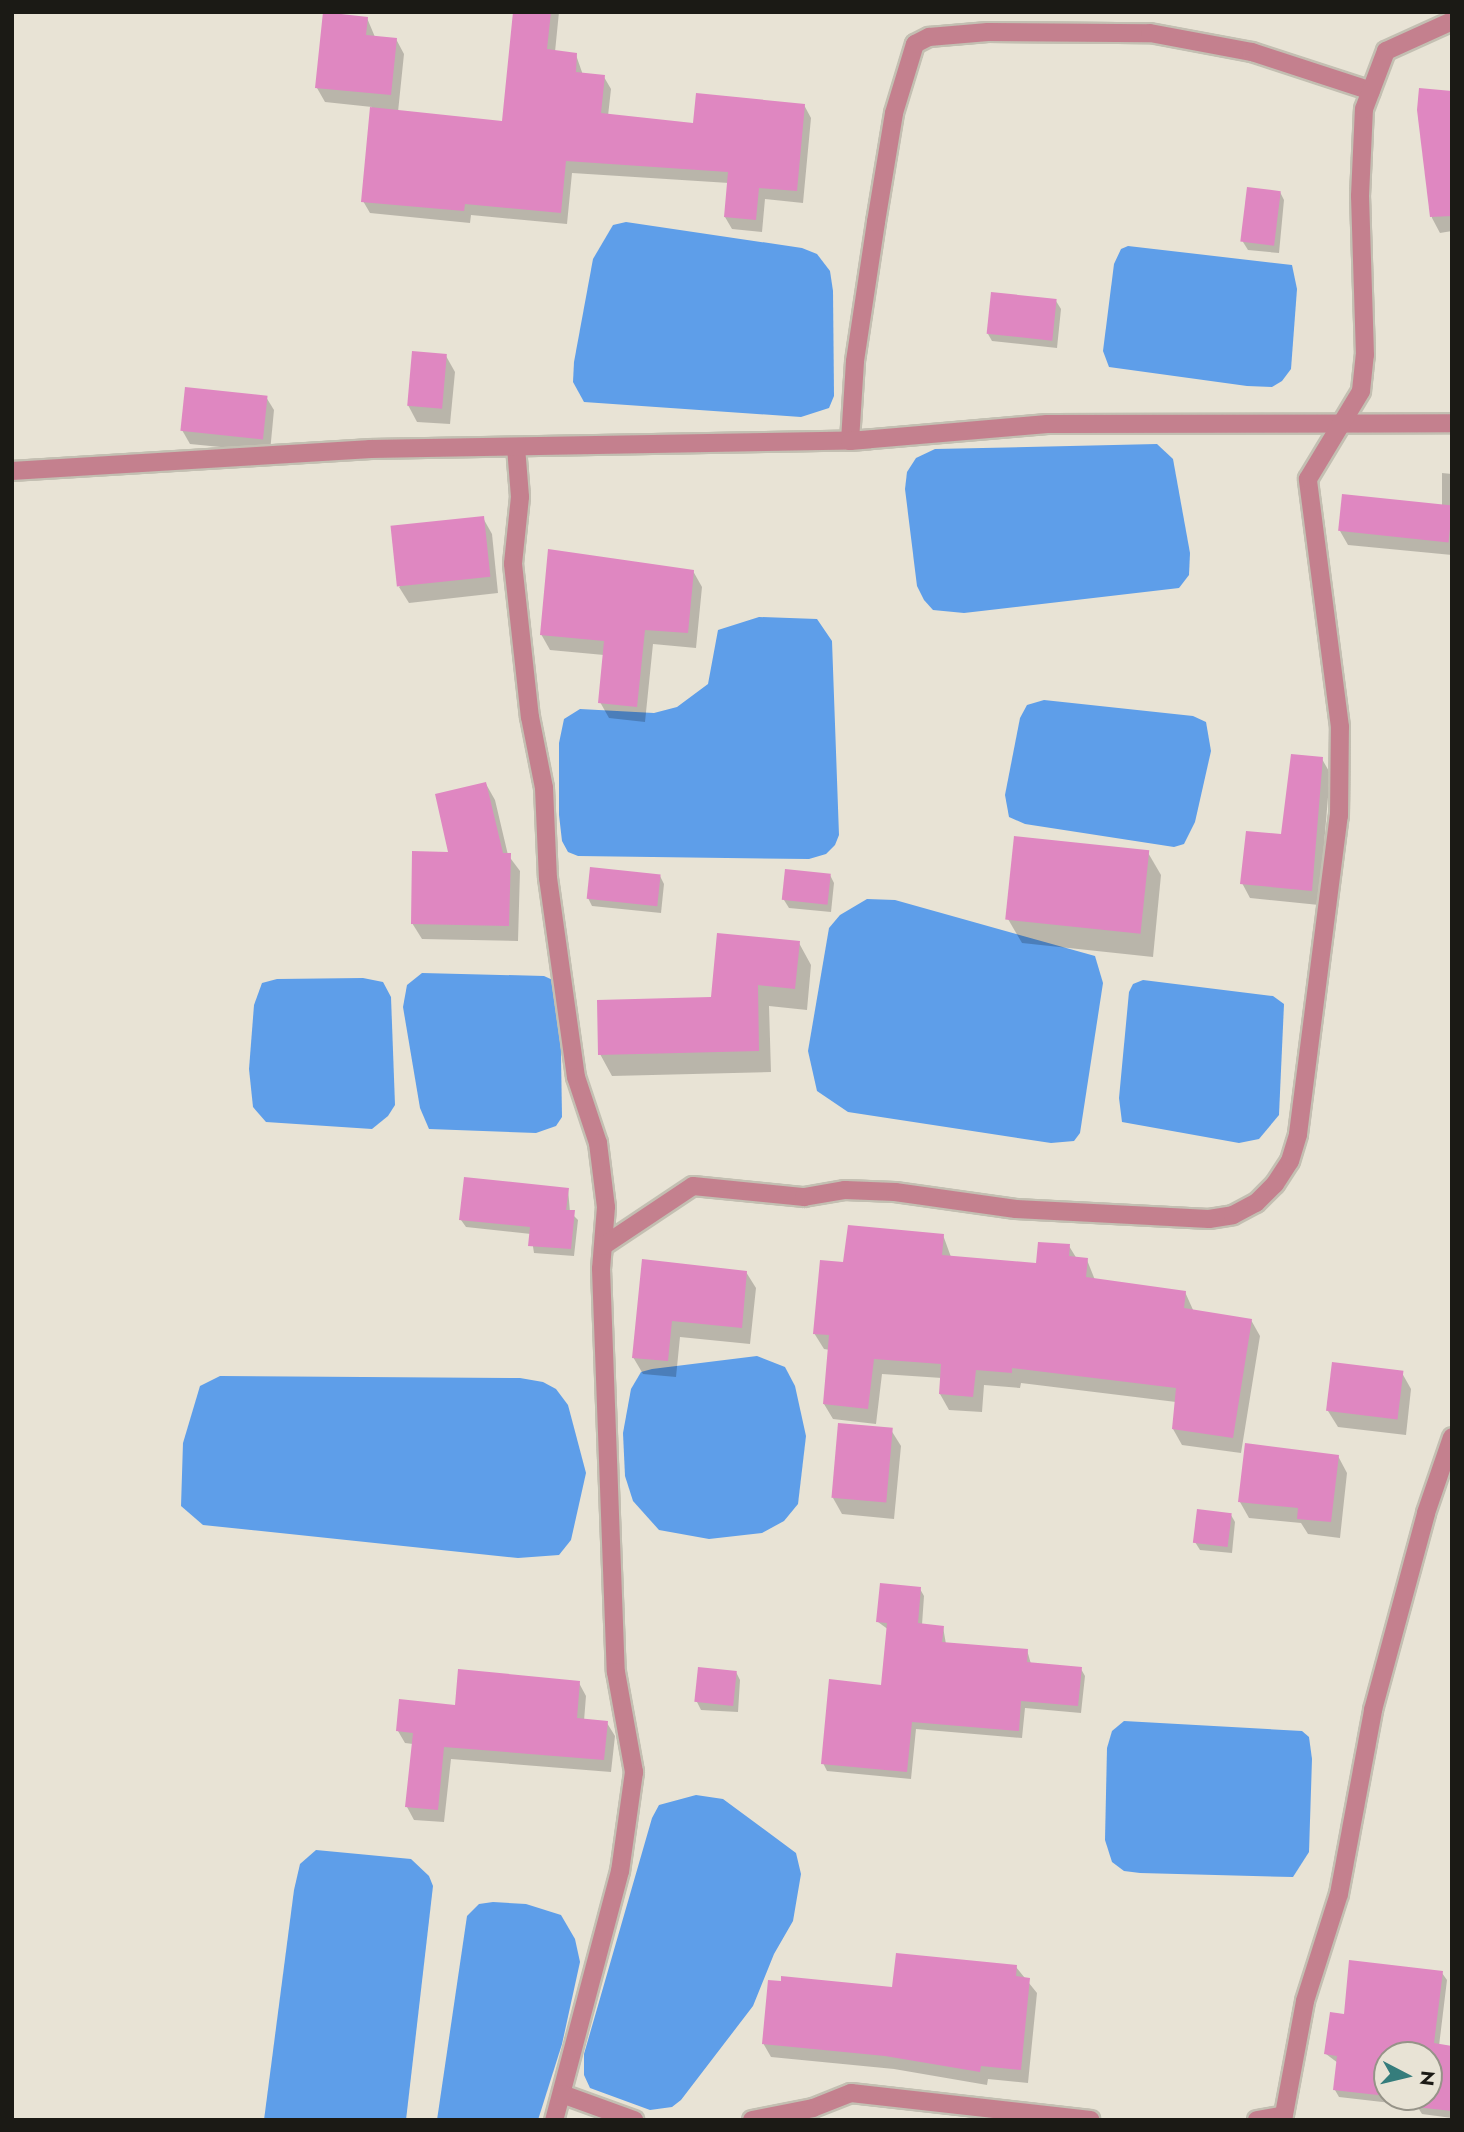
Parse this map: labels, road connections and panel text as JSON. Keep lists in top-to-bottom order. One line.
{"north":"right"}
